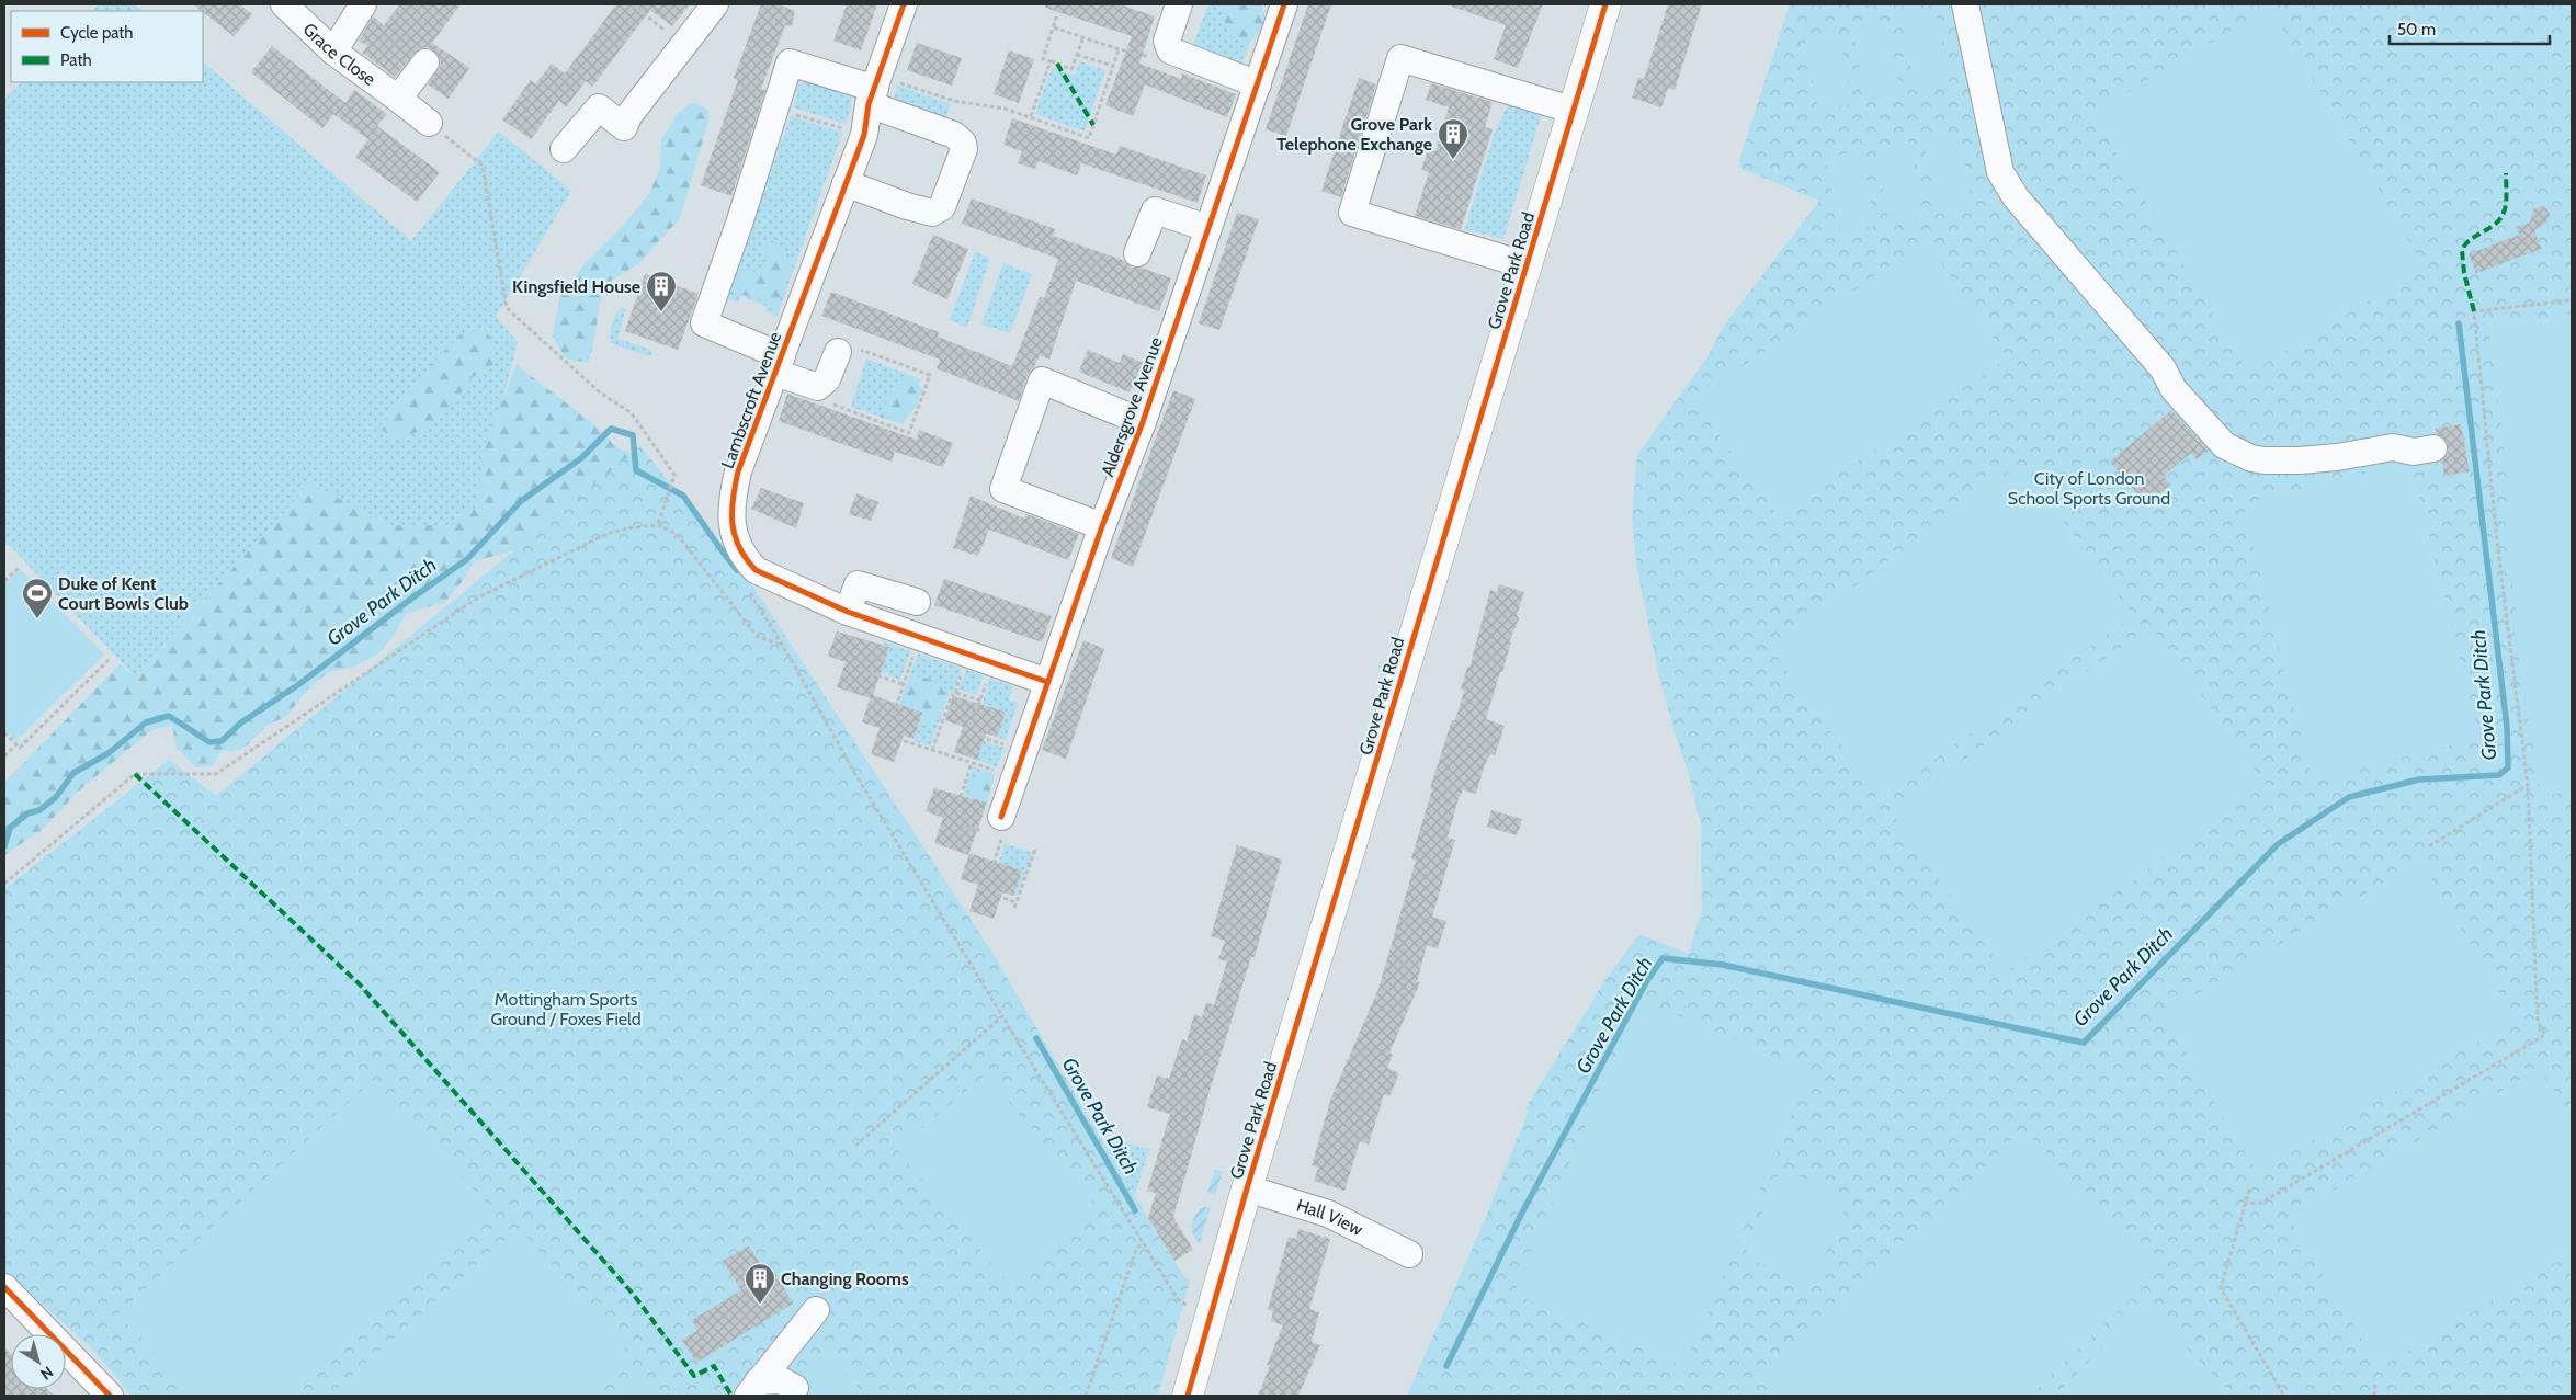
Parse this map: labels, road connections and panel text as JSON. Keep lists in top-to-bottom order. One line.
{"streets":{"main road":["Grove Park Road"],"street":["Grace Close","Lambscroft Avenue","Aldersgrove Avenue","Hall View"]},"crossings":[["Grove Park Road","Hall View"],["Lambscroft Avenue","Aldersgrove Avenue"]],"water":["Grove Park Ditch"],"parks":["City of London School Sports Ground","Mottingham Sports Ground / Foxes Field"],"places":{"building":["Grove Park Telephone Exchange","Kingsfield House","Changing Rooms"],"sports":["Duke of Kent Court Bowls Club"]},"legend":["Cycle path","Path"],"scale_bar":"50 m","north":"bottom right"}
